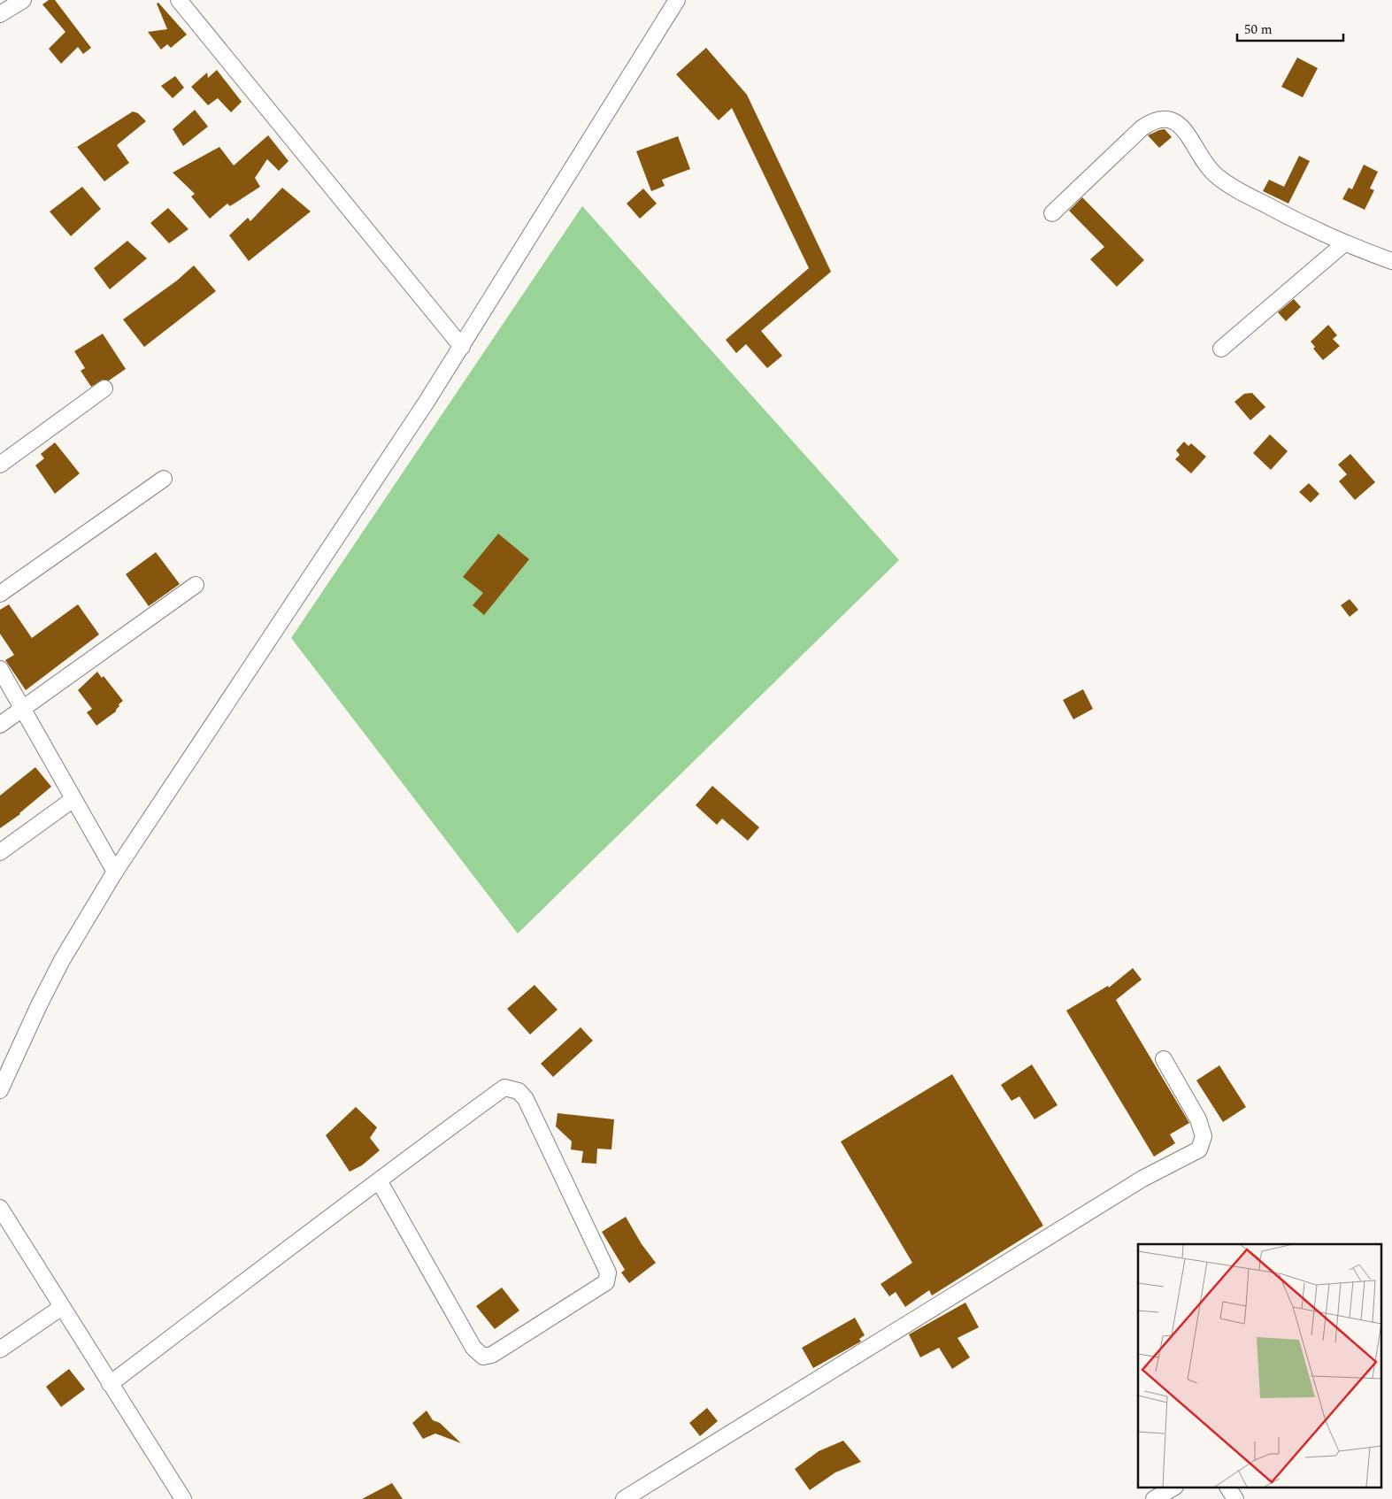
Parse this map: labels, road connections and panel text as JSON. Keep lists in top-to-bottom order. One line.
{"scale_bar":"50 m"}
